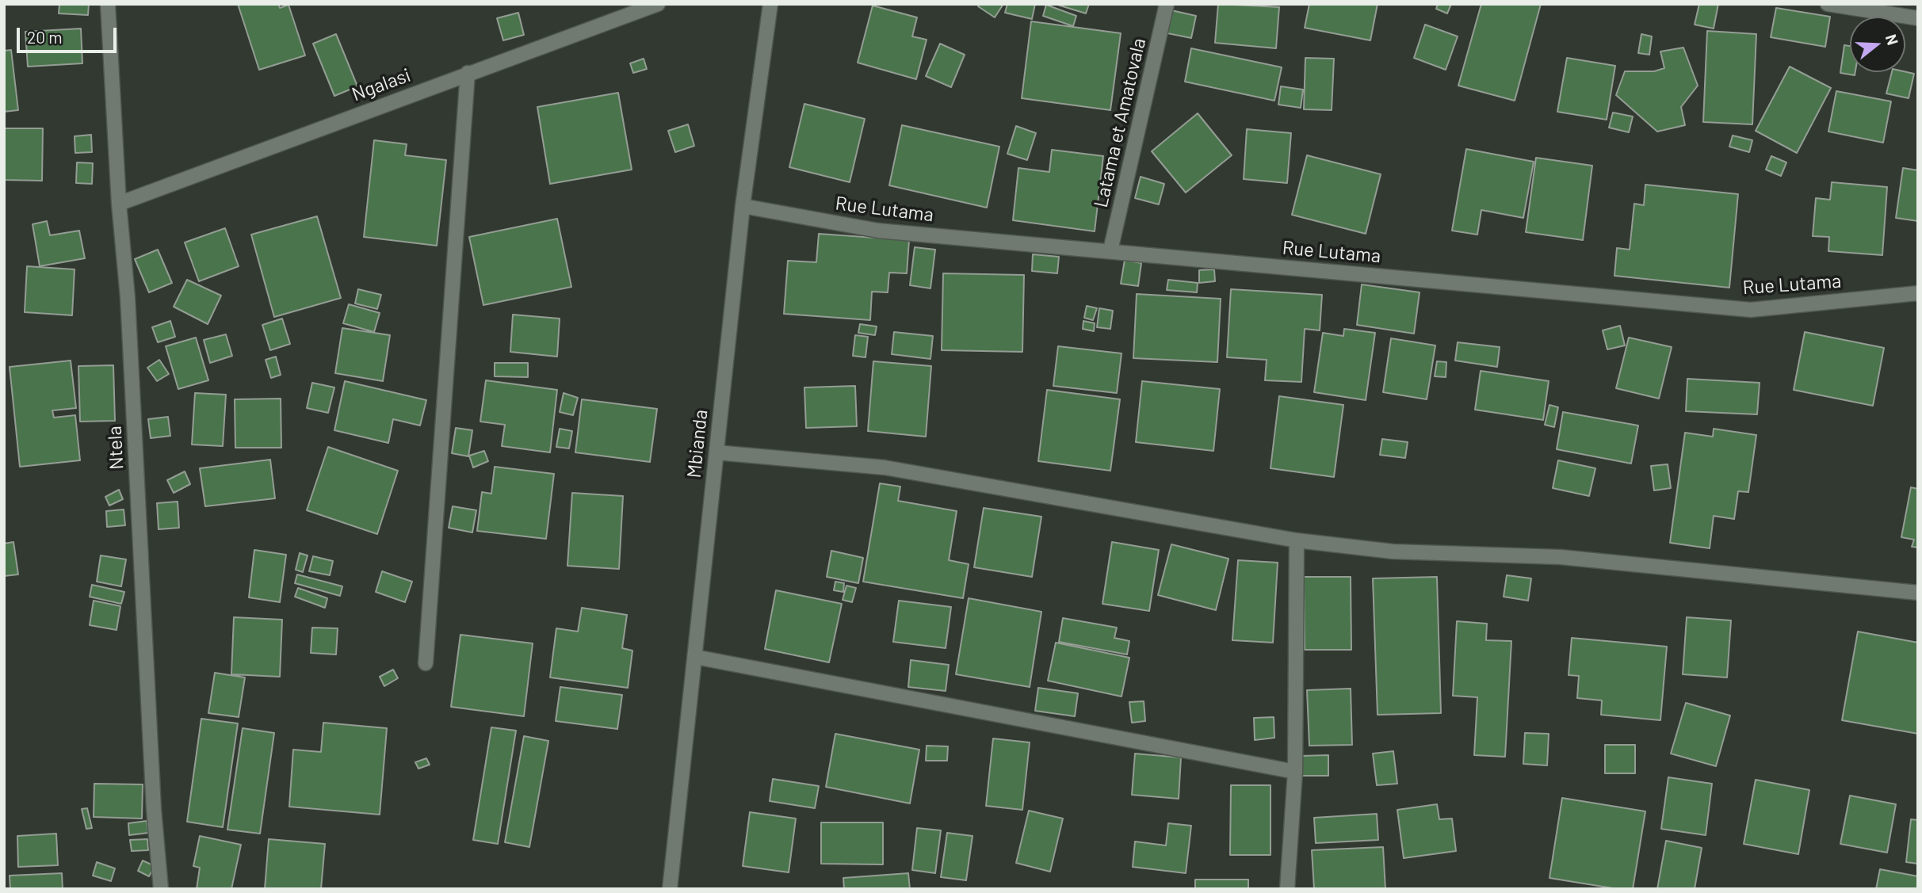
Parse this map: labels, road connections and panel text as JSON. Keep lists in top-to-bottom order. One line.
{"streets":{"street":["Ngalasi","Latama et Amatovala","Rue Lutama","Mbianda","Ntela"]},"crossings":[["Ngalasi","Ntela"],["Latama et Amatovala","Rue Lutama"],["Rue Lutama","Mbianda"]],"scale_bar":"20 m","north":"right"}
